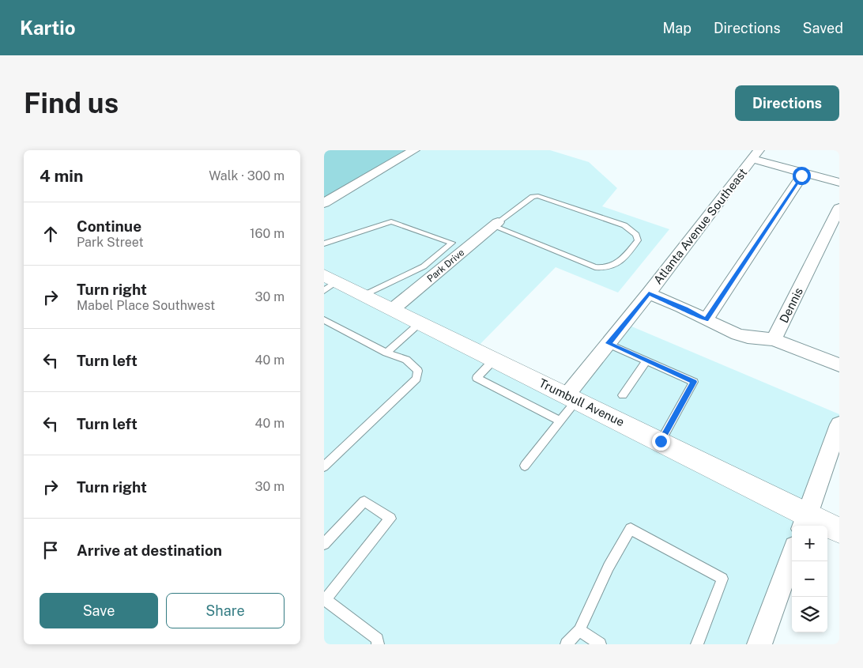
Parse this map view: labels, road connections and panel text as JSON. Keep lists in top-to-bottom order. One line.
{"streets":{"street":["Atlanta Avenue Southeast","Park Drive","Dennis","Trumbull Avenue"]},"crossings":[["Atlanta Avenue Southeast","Trumbull Avenue"],["Park Drive","Trumbull Avenue"]],"page":{"header":"Kartio","nav":["Map","Directions","Saved"],"buttons":["Directions",["Save","Share"]],"title":"Find us","heading":["4 min","Walk · 300 m"],"list":[["Continue","Park Street","160 m"],["Turn right","Mabel Place Southwest","30 m"],["Turn left","40 m"],["Turn left","40 m"],["Turn right","30 m"],"Arrive at destination"],"map_buttons":["+","−"]}}
